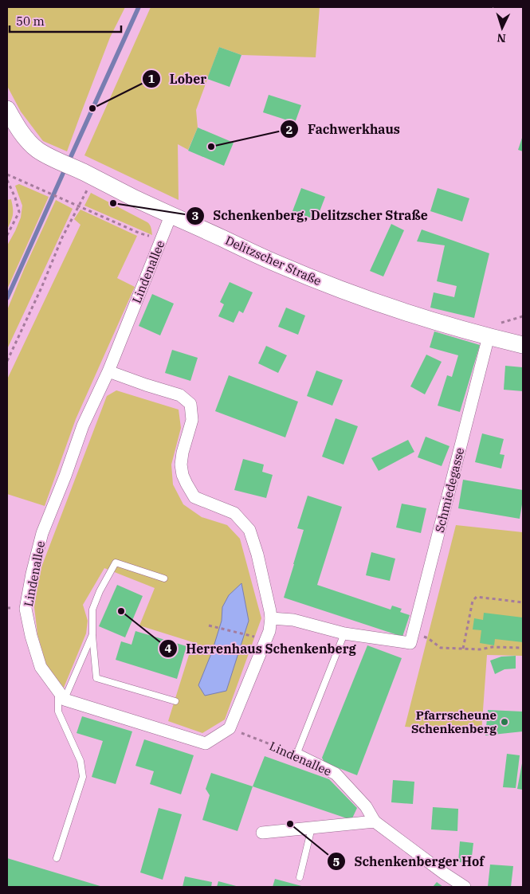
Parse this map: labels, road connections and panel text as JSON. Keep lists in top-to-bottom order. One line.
{"streets":{"street":["Delitzscher Straße","Lindenallee","Schmiedegasse"]},"crossings":[["Delitzscher Straße","Lindenallee"],["Delitzscher Straße","Schmiedegasse"]],"places":["Lober","Fachwerkhaus","Schenkenberg, Delitzscher Straße","Herrenhaus Schenkenberg","Pfarrscheune Schenkenberg","Schenkenberger Hof"],"scale_bar":"50 m","north":"bottom"}
